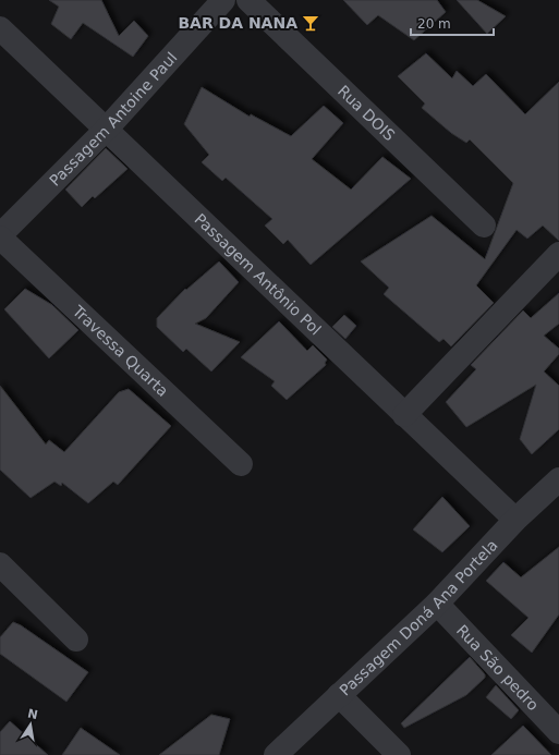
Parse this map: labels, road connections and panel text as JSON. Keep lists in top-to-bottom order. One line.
{"streets":{"street":["Rua DOIS","Passagem Antoine Paul","Passagem Antônio Pol","Travessa Quarta","Passagem Doná Ana Portela","Rua São pedro"]},"crossings":[["Passagem Antoine Paul","Passagem Antônio Pol"],["Passagem Antoine Paul","Travessa Quarta"],["Passagem Antônio Pol","Passagem Doná Ana Portela"],["Passagem Doná Ana Portela","Rua São pedro"]],"places":{"bar":["BAR DA NANA"]},"scale_bar":"20 m","north":"top"}
